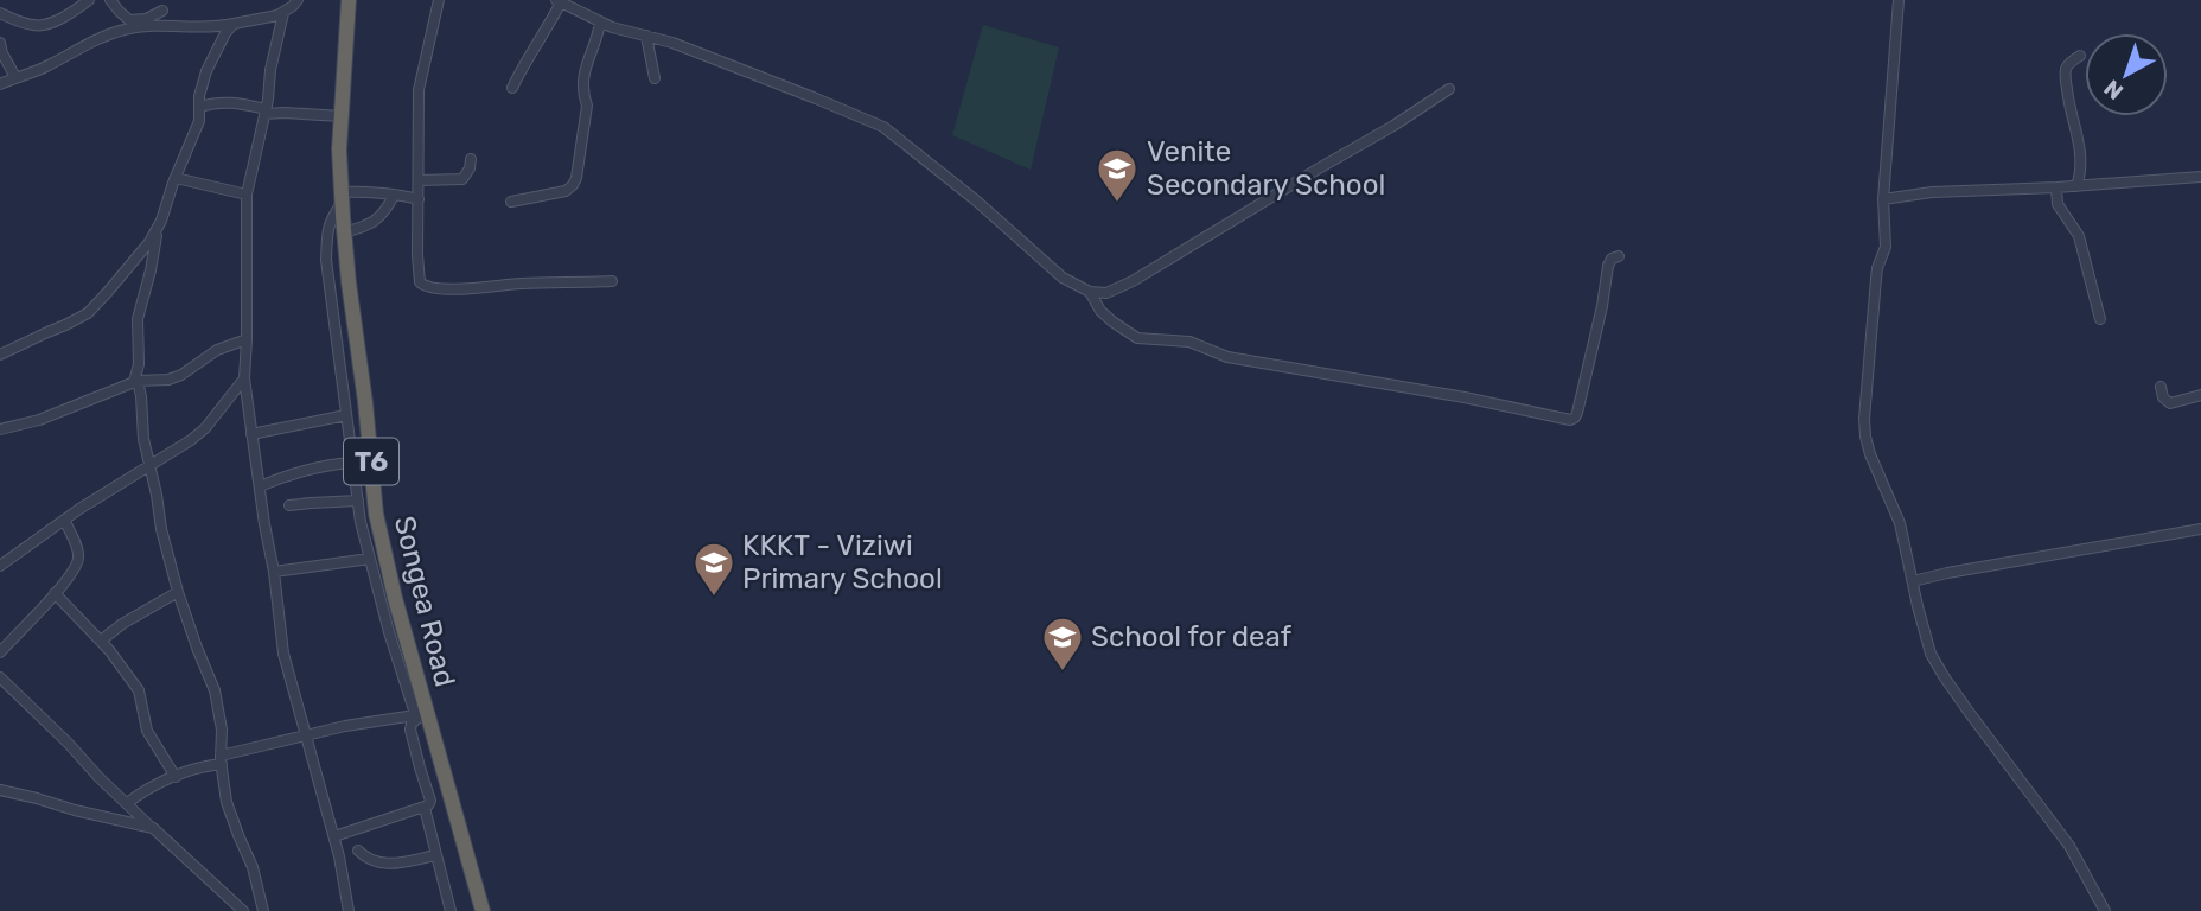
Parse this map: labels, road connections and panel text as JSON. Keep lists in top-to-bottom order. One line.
{"streets":{"highway":["T6","Songea Road"]},"places":{"school or university":["Venite Secondary School","KKKT - Viziwi Primary School","School for deaf"]},"north":"bottom left"}
